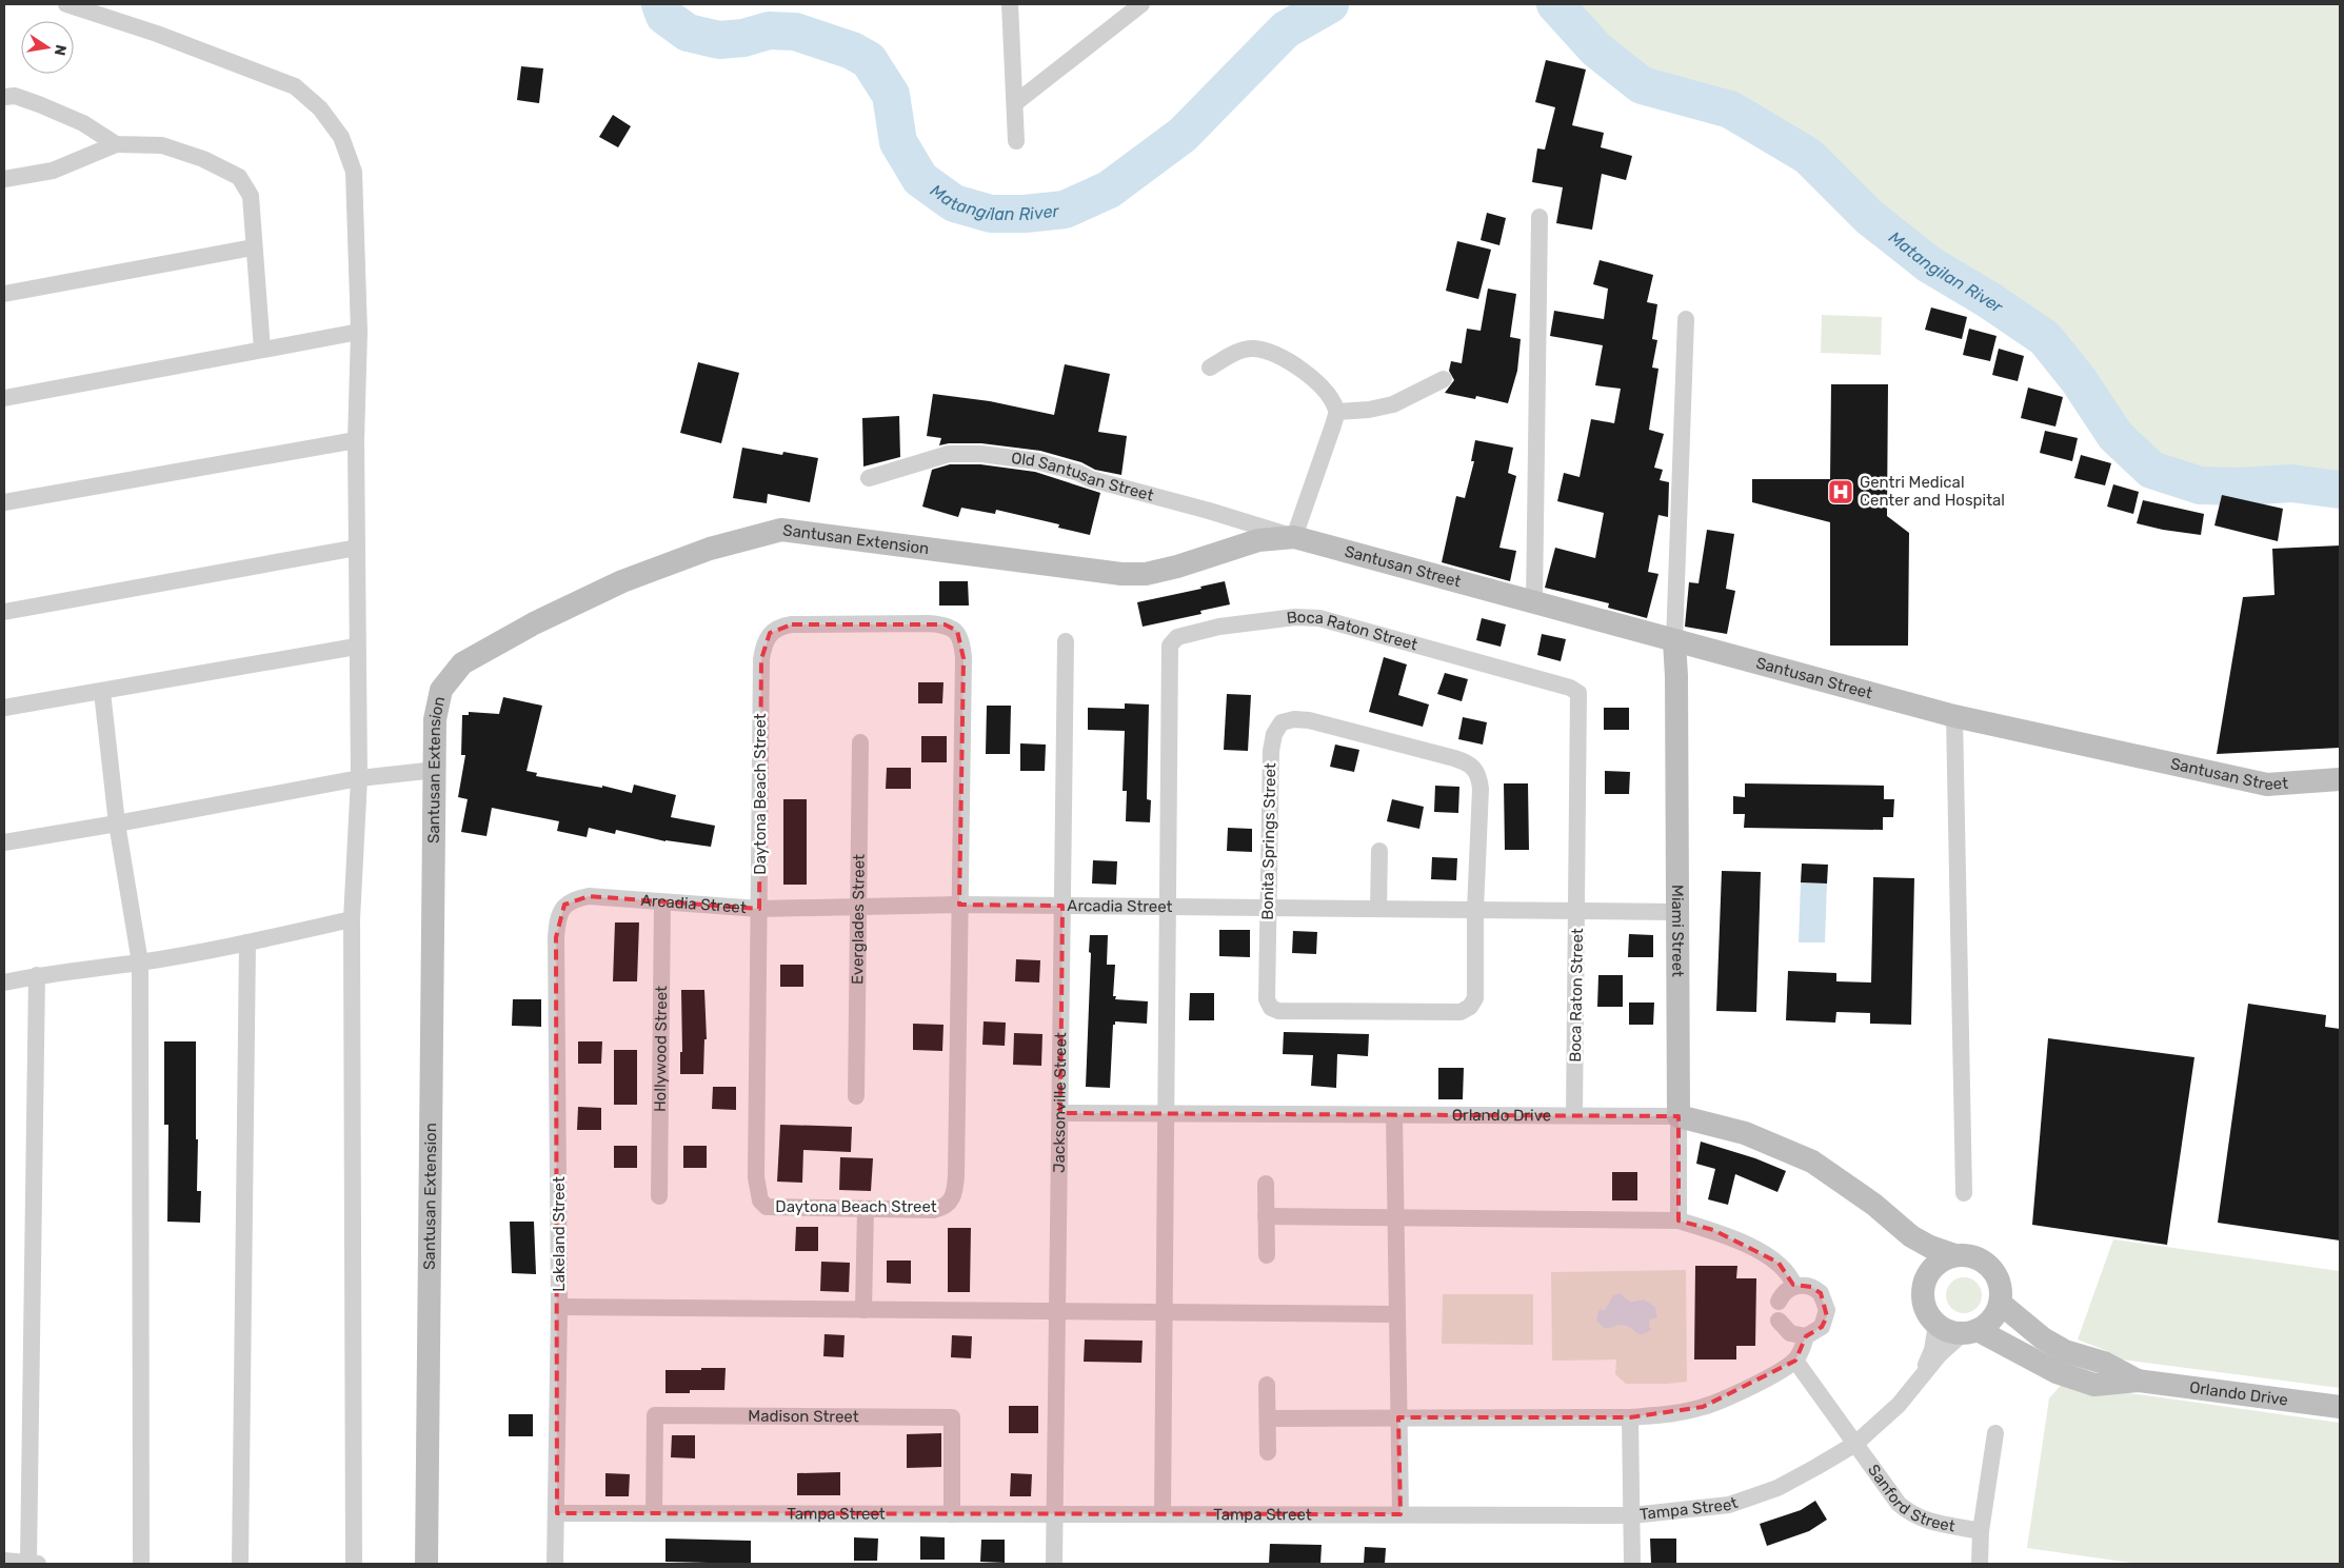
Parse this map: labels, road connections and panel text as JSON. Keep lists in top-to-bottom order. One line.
{"streets":{"street":["Old Santusan Street","Santusan Extension","Santusan Street","Boca Raton Street","Daytona Beach Street","Bonita Springs Street","Arcadia Street","Everglades Street","Miami Street","Hollywood Street","Jacksonville Street","Orlando Drive","Lakeland Street","Madison Street","Sanford Street","Tampa Street"]},"crossings":[["Old Santusan Street","Santusan Extension"],["Old Santusan Street","Santusan Street"],["Santusan Extension","Santusan Street"],["Santusan Street","Miami Street"],["Boca Raton Street","Arcadia Street"],["Boca Raton Street","Orlando Drive"],["Boca Raton Street","Tampa Street"],["Daytona Beach Street","Arcadia Street"],["Bonita Springs Street","Arcadia Street"],["Arcadia Street","Everglades Street"],["Arcadia Street","Miami Street"],["Arcadia Street","Hollywood Street"],["Arcadia Street","Jacksonville Street"],["Arcadia Street","Lakeland Street"],["Miami Street","Orlando Drive"],["Jacksonville Street","Orlando Drive"],["Jacksonville Street","Tampa Street"],["Orlando Drive","Tampa Street"],["Lakeland Street","Tampa Street"],["Madison Street","Tampa Street"],["Sanford Street","Tampa Street"]],"water":["Matangilan River"],"places":{"hospital":["Gentri Medical Center and Hospital"]},"north":"right"}
